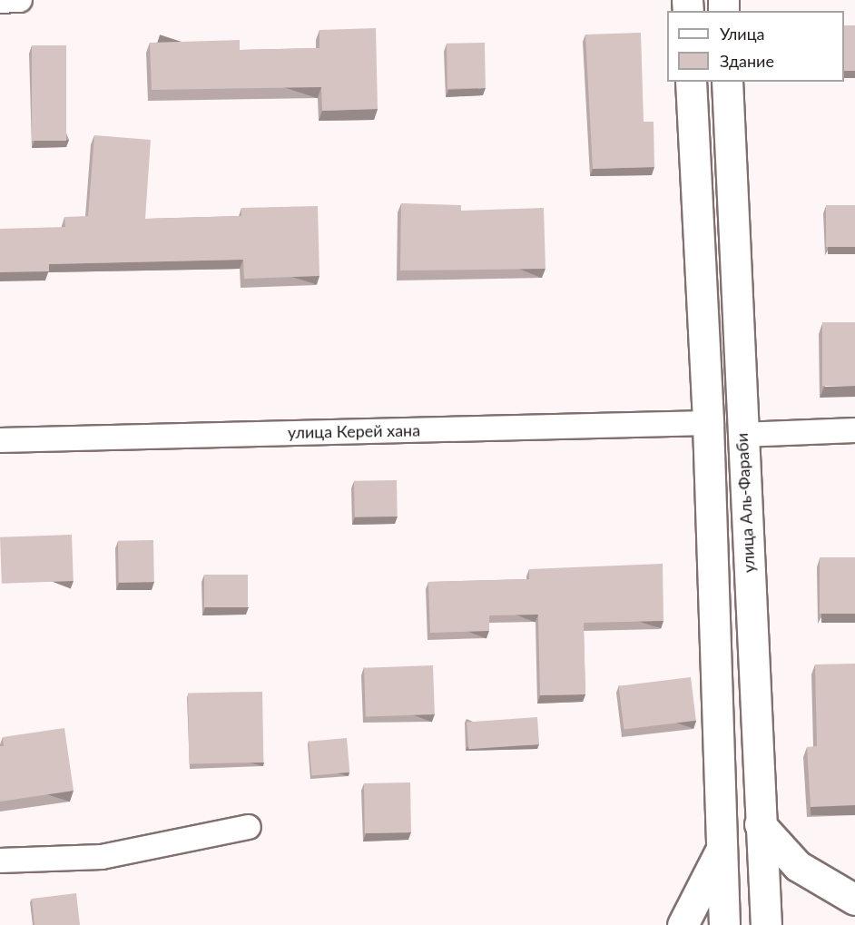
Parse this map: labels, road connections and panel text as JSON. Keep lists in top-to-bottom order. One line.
{"streets":{"main road":["улица Аль-Фараби"],"street":["улица Керей хана"]},"crossings":[["улица Керей хана","улица Аль-Фараби"]],"legend":["Улица","Здание"]}
